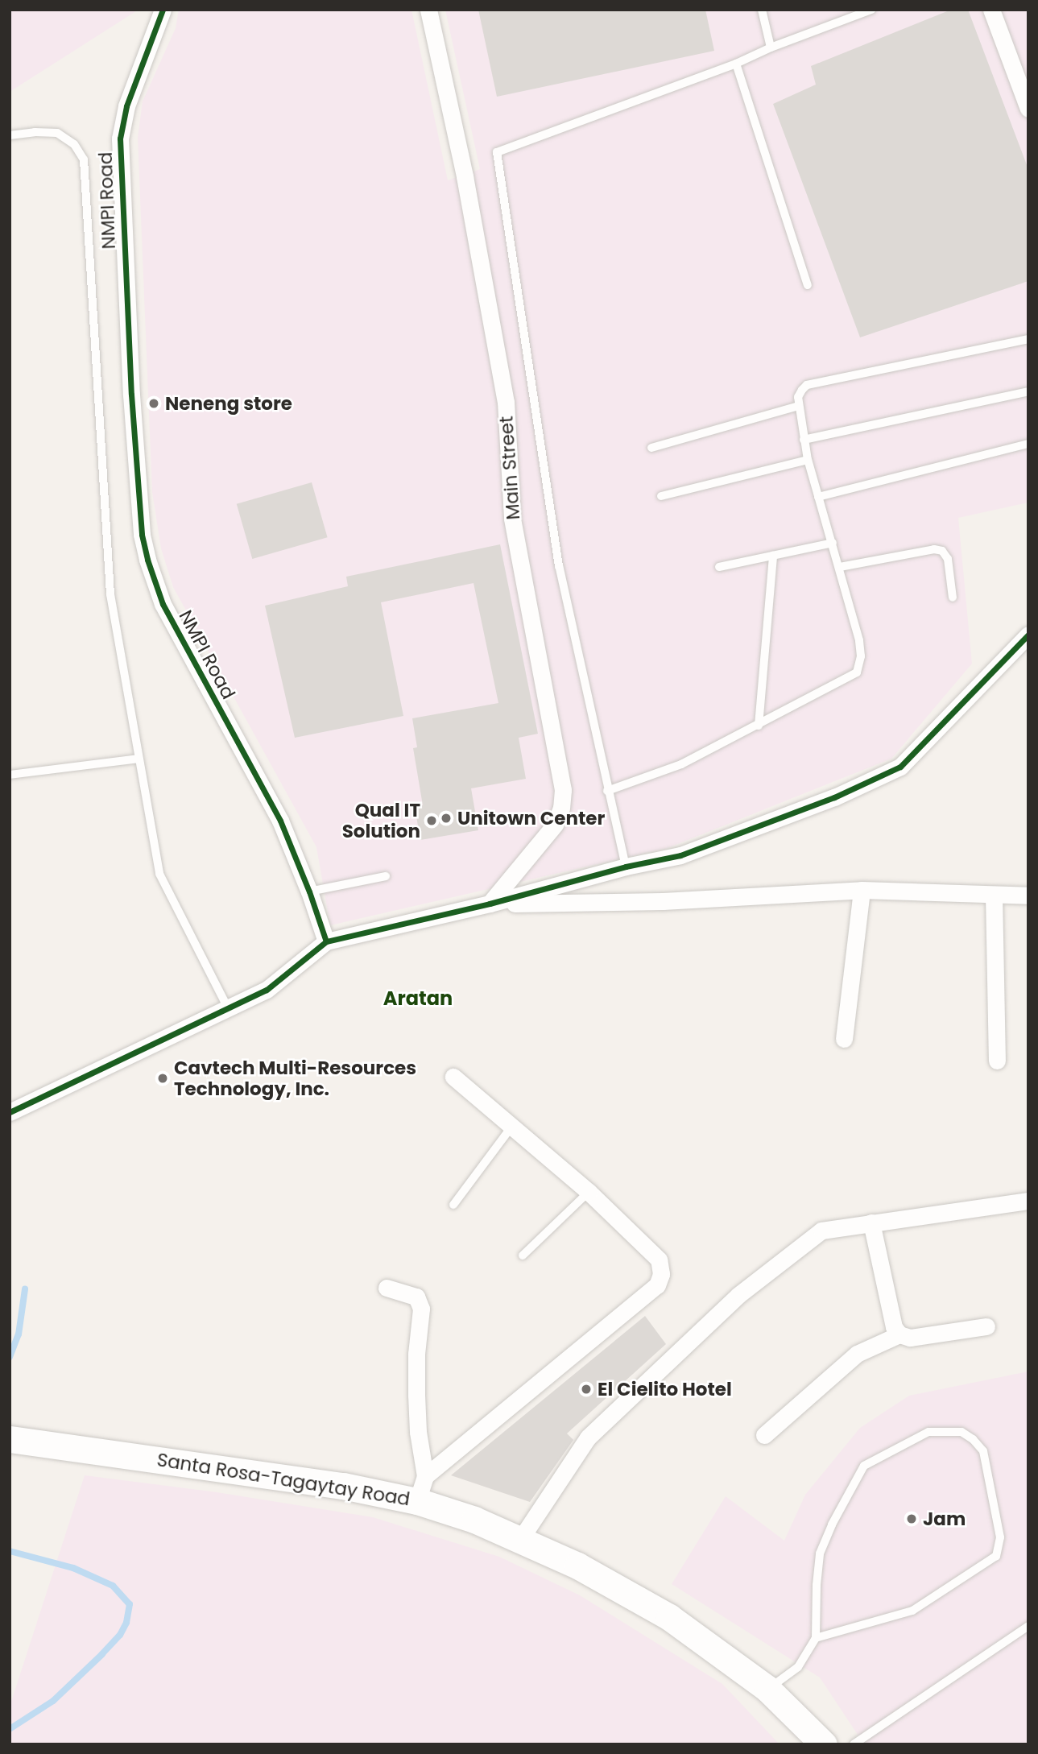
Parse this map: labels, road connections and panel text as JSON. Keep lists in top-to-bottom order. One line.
{"streets":{"main road":["Santa Rosa-Tagaytay Road"],"street":["NMPI Road","Main Street"]},"districts":["Aratan"],"places":["Neneng store","Unitown Center","Qual IT Solution","Cavtech Multi-Resources Technology, Inc.","El Cielito Hotel","Jam"]}
